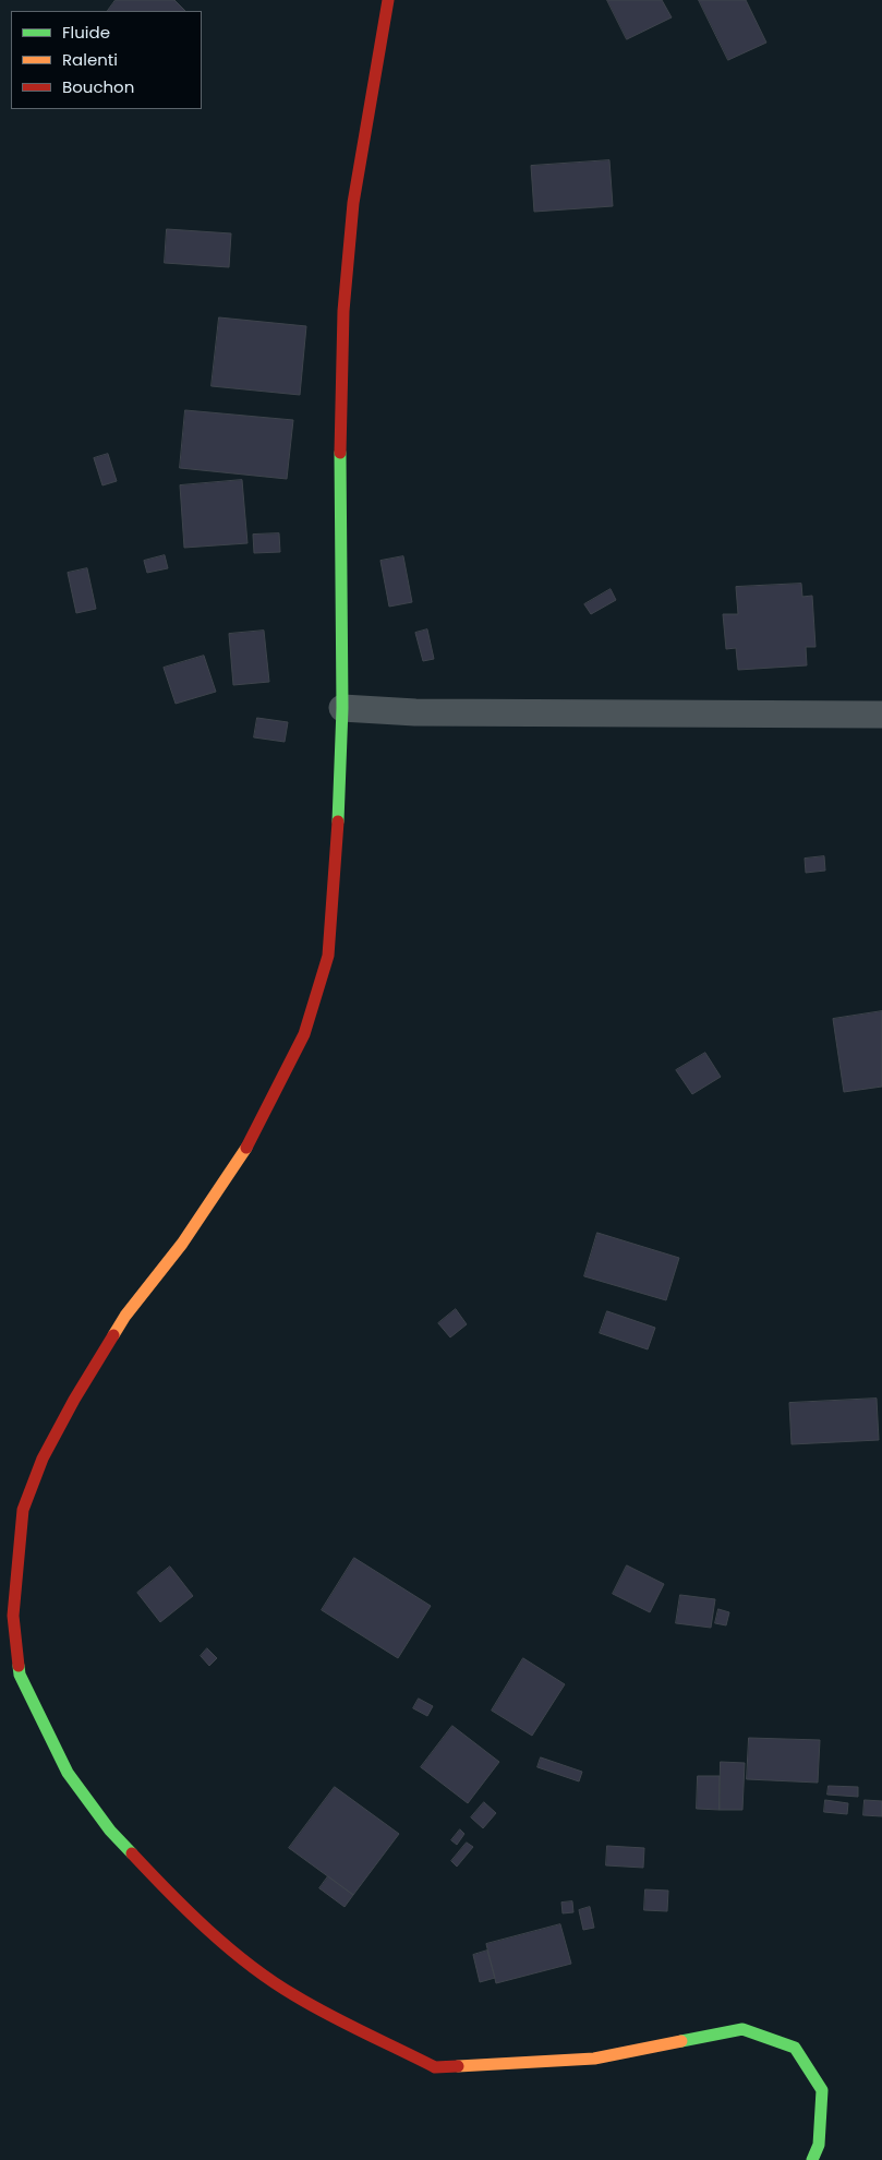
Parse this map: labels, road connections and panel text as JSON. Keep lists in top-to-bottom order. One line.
{"legend":["Fluide","Ralenti","Bouchon"]}
